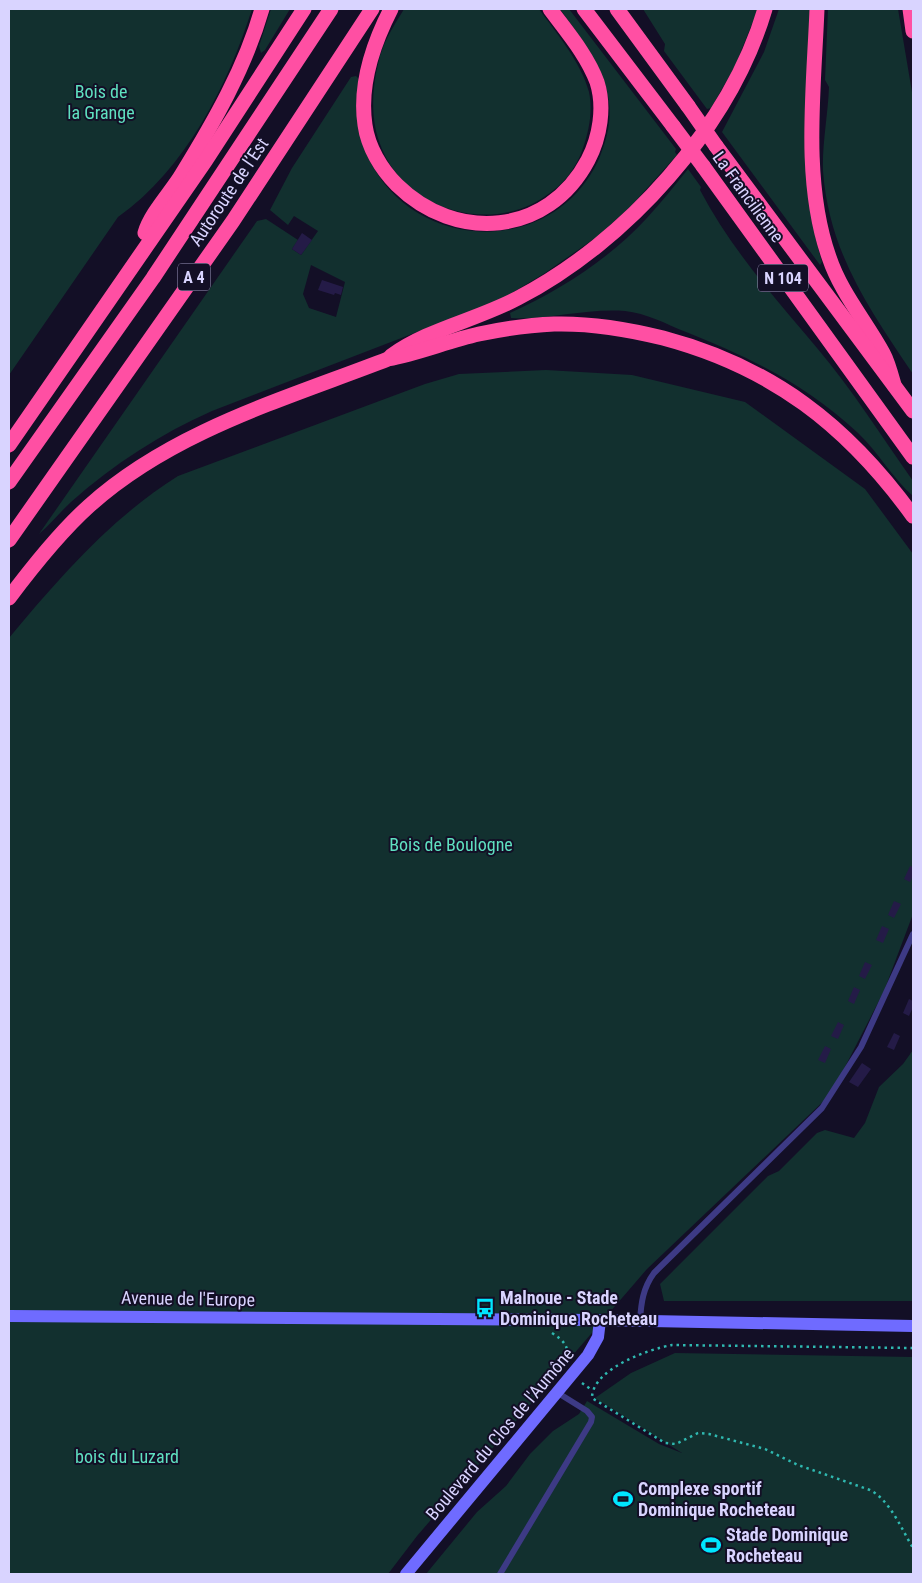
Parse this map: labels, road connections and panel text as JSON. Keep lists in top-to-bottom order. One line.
{"streets":{"highway":["Autoroute de l’Est","La Francilienne","A 4","N 104"],"main road":["Avenue de l'Europe","Boulevard du Clos de l'Aumône"]},"crossings":[["Avenue de l'Europe","Boulevard du Clos de l'Aumône"]],"parks":["Bois de la Grange","Bois de Boulogne","bois du Luzard"],"places":{"bus stop":["Malnoue - Stade Dominique Rocheteau"],"sports":["Complexe sportif Dominique Rocheteau","Stade Dominique Rocheteau"]}}
